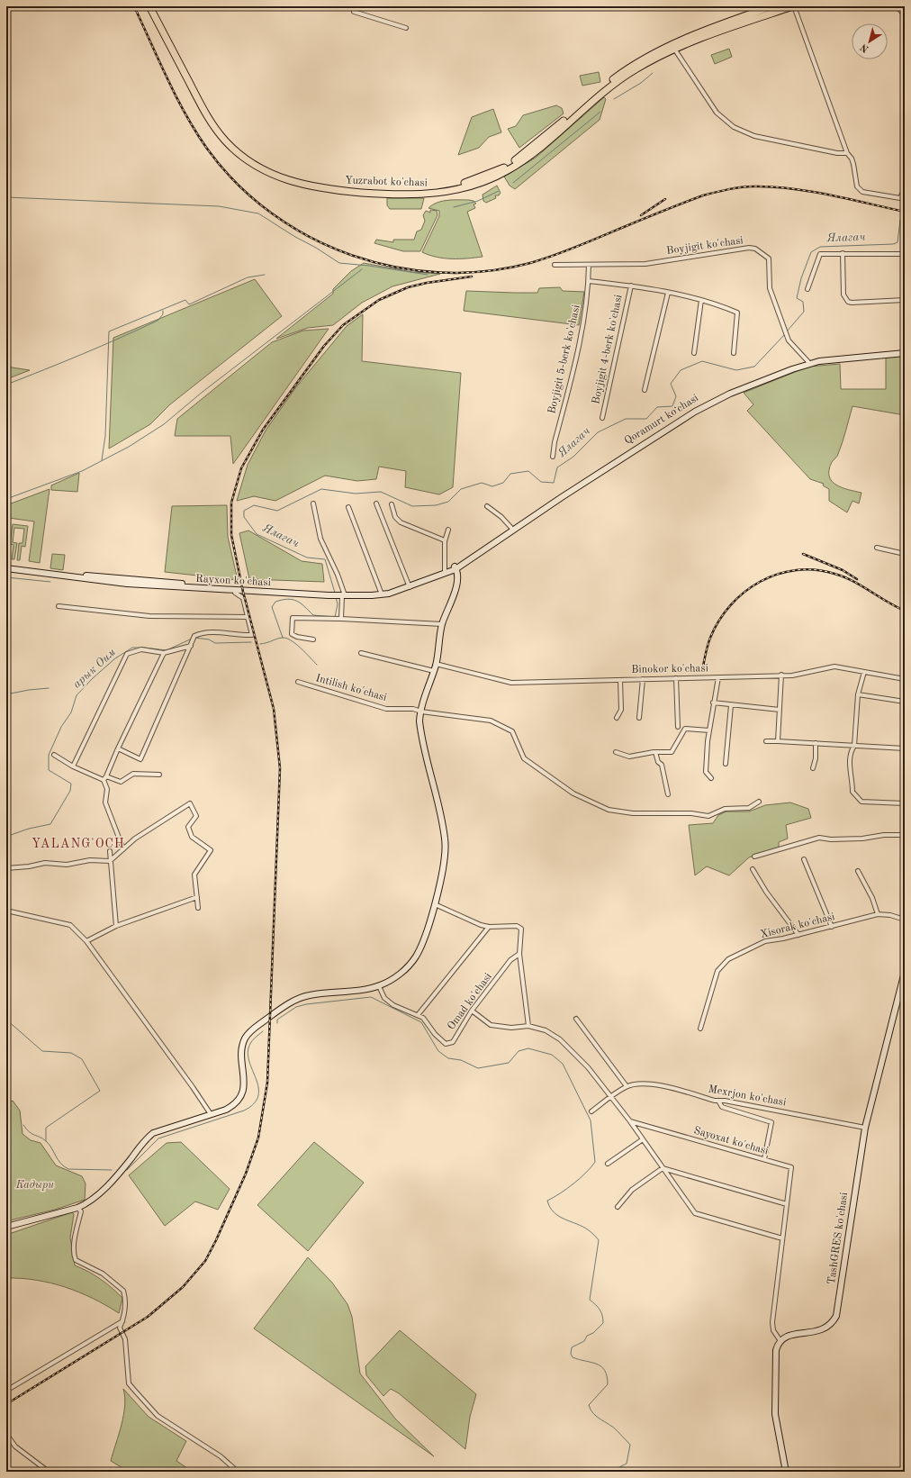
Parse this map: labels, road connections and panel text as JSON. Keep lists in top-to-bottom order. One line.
{"streets":{"main road":["Yuzrabot ko'chasi","Qoramurt koʻchasi","Rayxon ko'chasi","TashGRES ko'chasi"],"street":["Boyjigit ko'chasi","Boyjigit 4-berk ko'chasi","Boyjigit 5-berk ko'chasi","Binokor ko'chasi","Intilish ko'chasi","Xisorak ko'chasi","Omad ko'chasi","Mexrjon ko'chasi","Sayoxat ko'chasi"]},"crossings":[["Boyjigit ko'chasi","Boyjigit 5-berk ko'chasi"],["Boyjigit ko'chasi","Qoramurt koʻchasi"],["Qoramurt koʻchasi","Rayxon ko'chasi"],["Mexrjon ko'chasi","TashGRES ko'chasi"],["Sayoxat ko'chasi","TashGRES ko'chasi"]],"districts":["YALANG'OCH"],"water":["Ялагач","арык Оим"],"parks":["Кадыри"],"north":"bottom left"}
